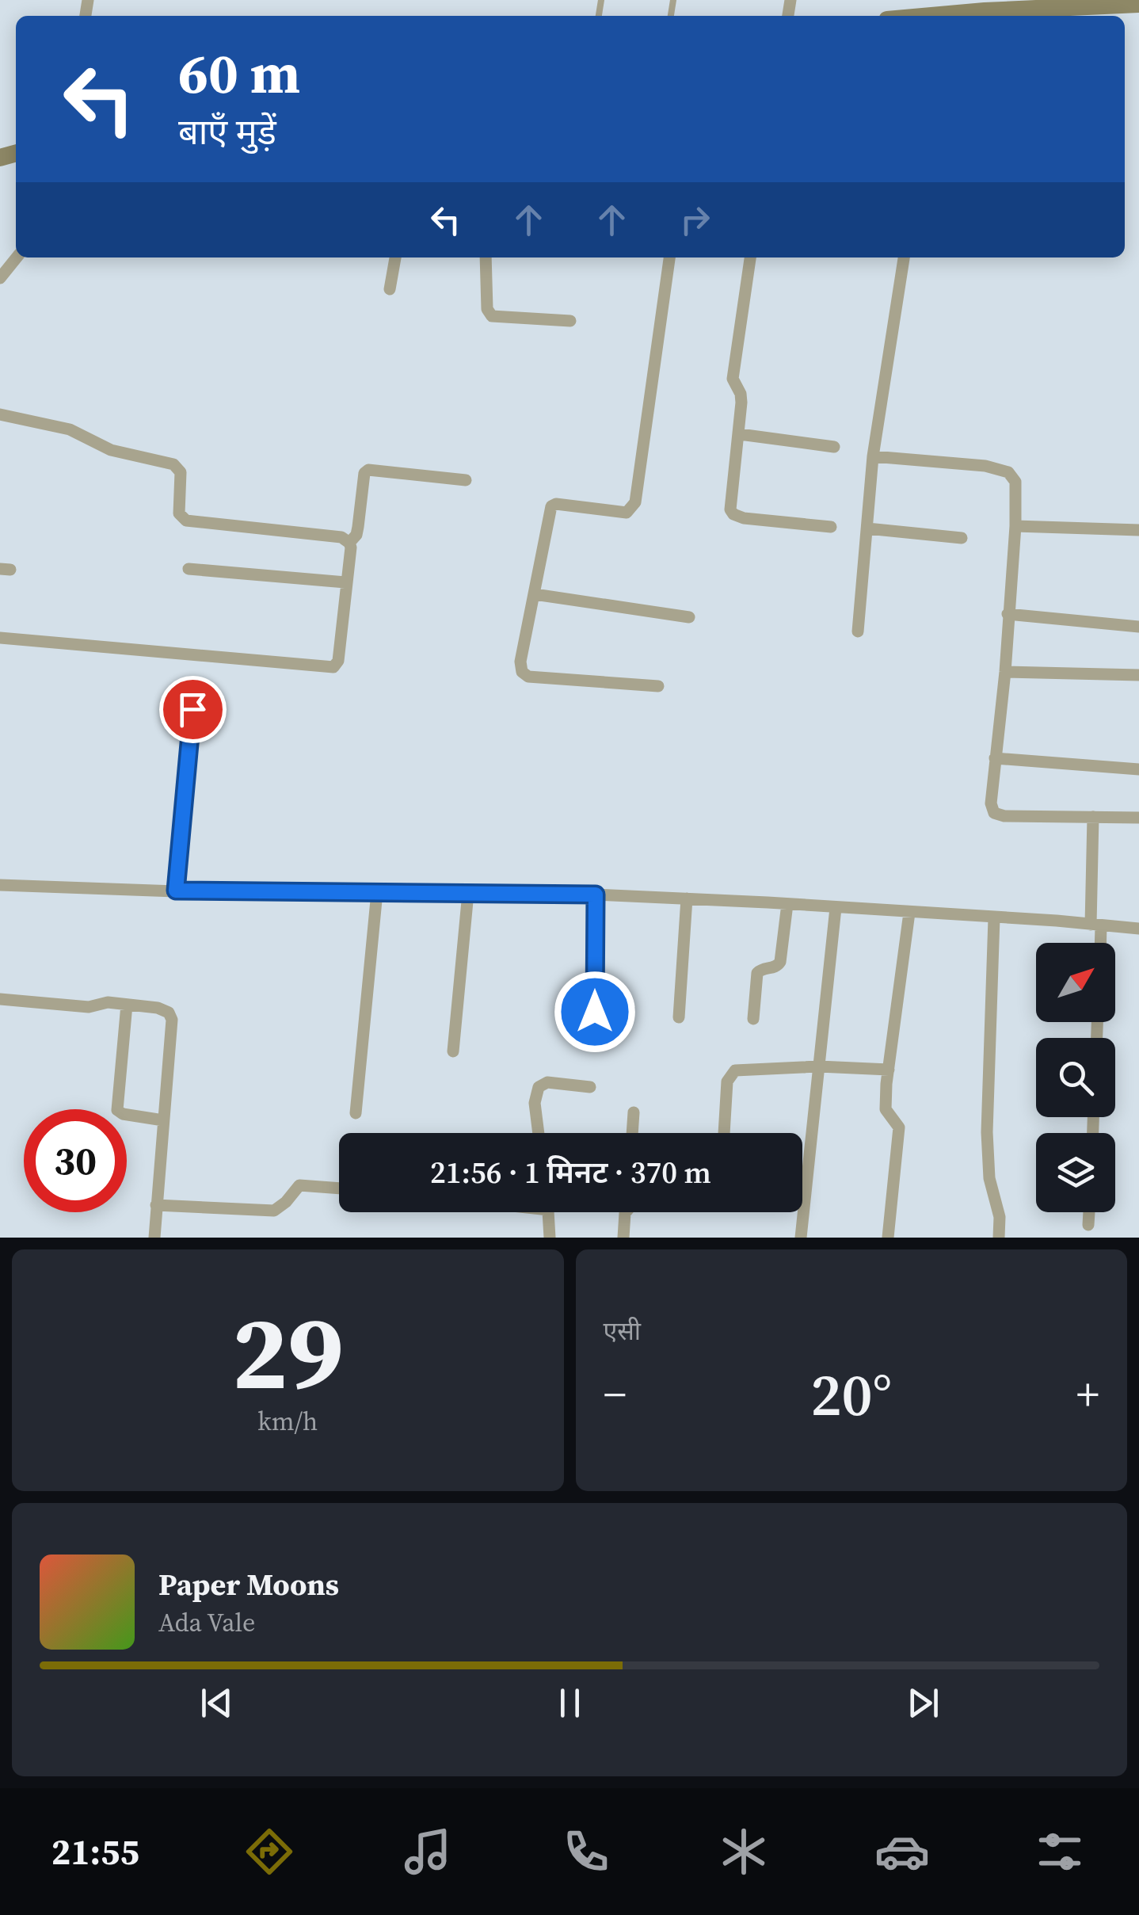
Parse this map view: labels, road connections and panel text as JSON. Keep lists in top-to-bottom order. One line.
{"north":"top right","page":{"turn":["60 m","बाएँ मुड़ें"],"limit":"30","trip":"21:56 · 1 मिनट · 370 m","tile":[["29","km/h"],"एसी"],"heat":["−","20°","+"],"song":["Paper Moons","Ada Vale"],"tabs":"21:55"}}
